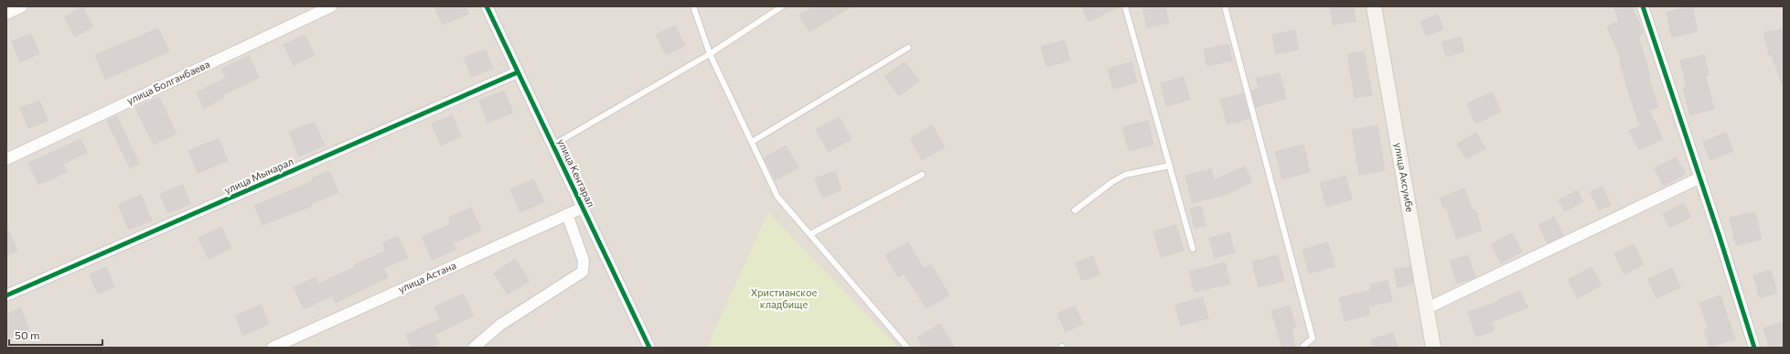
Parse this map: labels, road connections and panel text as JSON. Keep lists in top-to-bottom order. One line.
{"streets":{"main road":["улица Аксумбе"],"street":["улица Болганбаева","улица Кентарал","улица Мынарал","улица Астана"]},"crossings":[["улица Кентарал","улица Мынарал"],["улица Кентарал","улица Астана"]],"parks":["Христианское кладбище"],"scale_bar":"50 m"}
